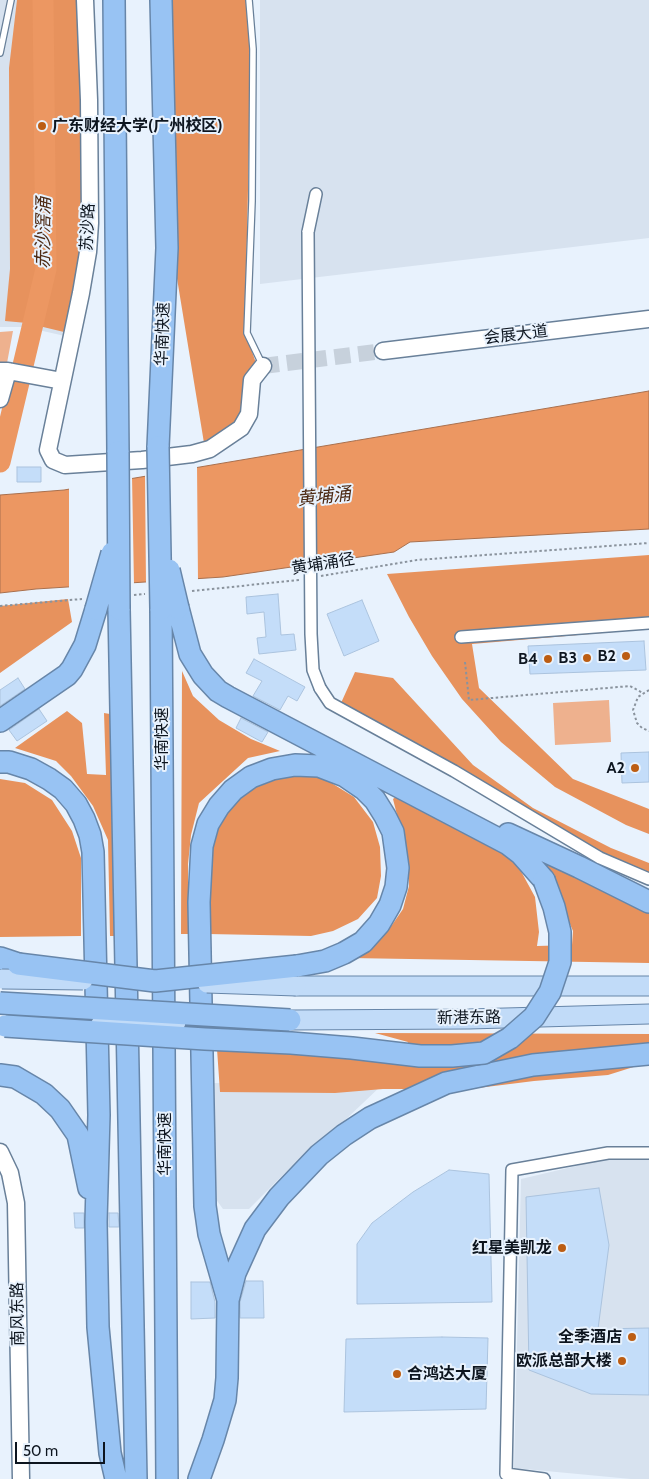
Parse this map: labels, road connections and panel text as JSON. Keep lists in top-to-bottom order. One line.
{"streets":{"highway":["华南快速"],"main road":["新港东路"],"street":["苏沙路","会展大道","南风东路"],"path":["黄埔涌径"]},"crossings":[["华南快速","黄埔涌径"]],"water":["赤沙滘涌","黄埔涌"],"places":["广东财经大学(广州校区)","B2","B3","B4","A2","红星美凯龙","全季酒店","欧派总部大楼","合鸿达大厦"],"scale_bar":"50 m"}
